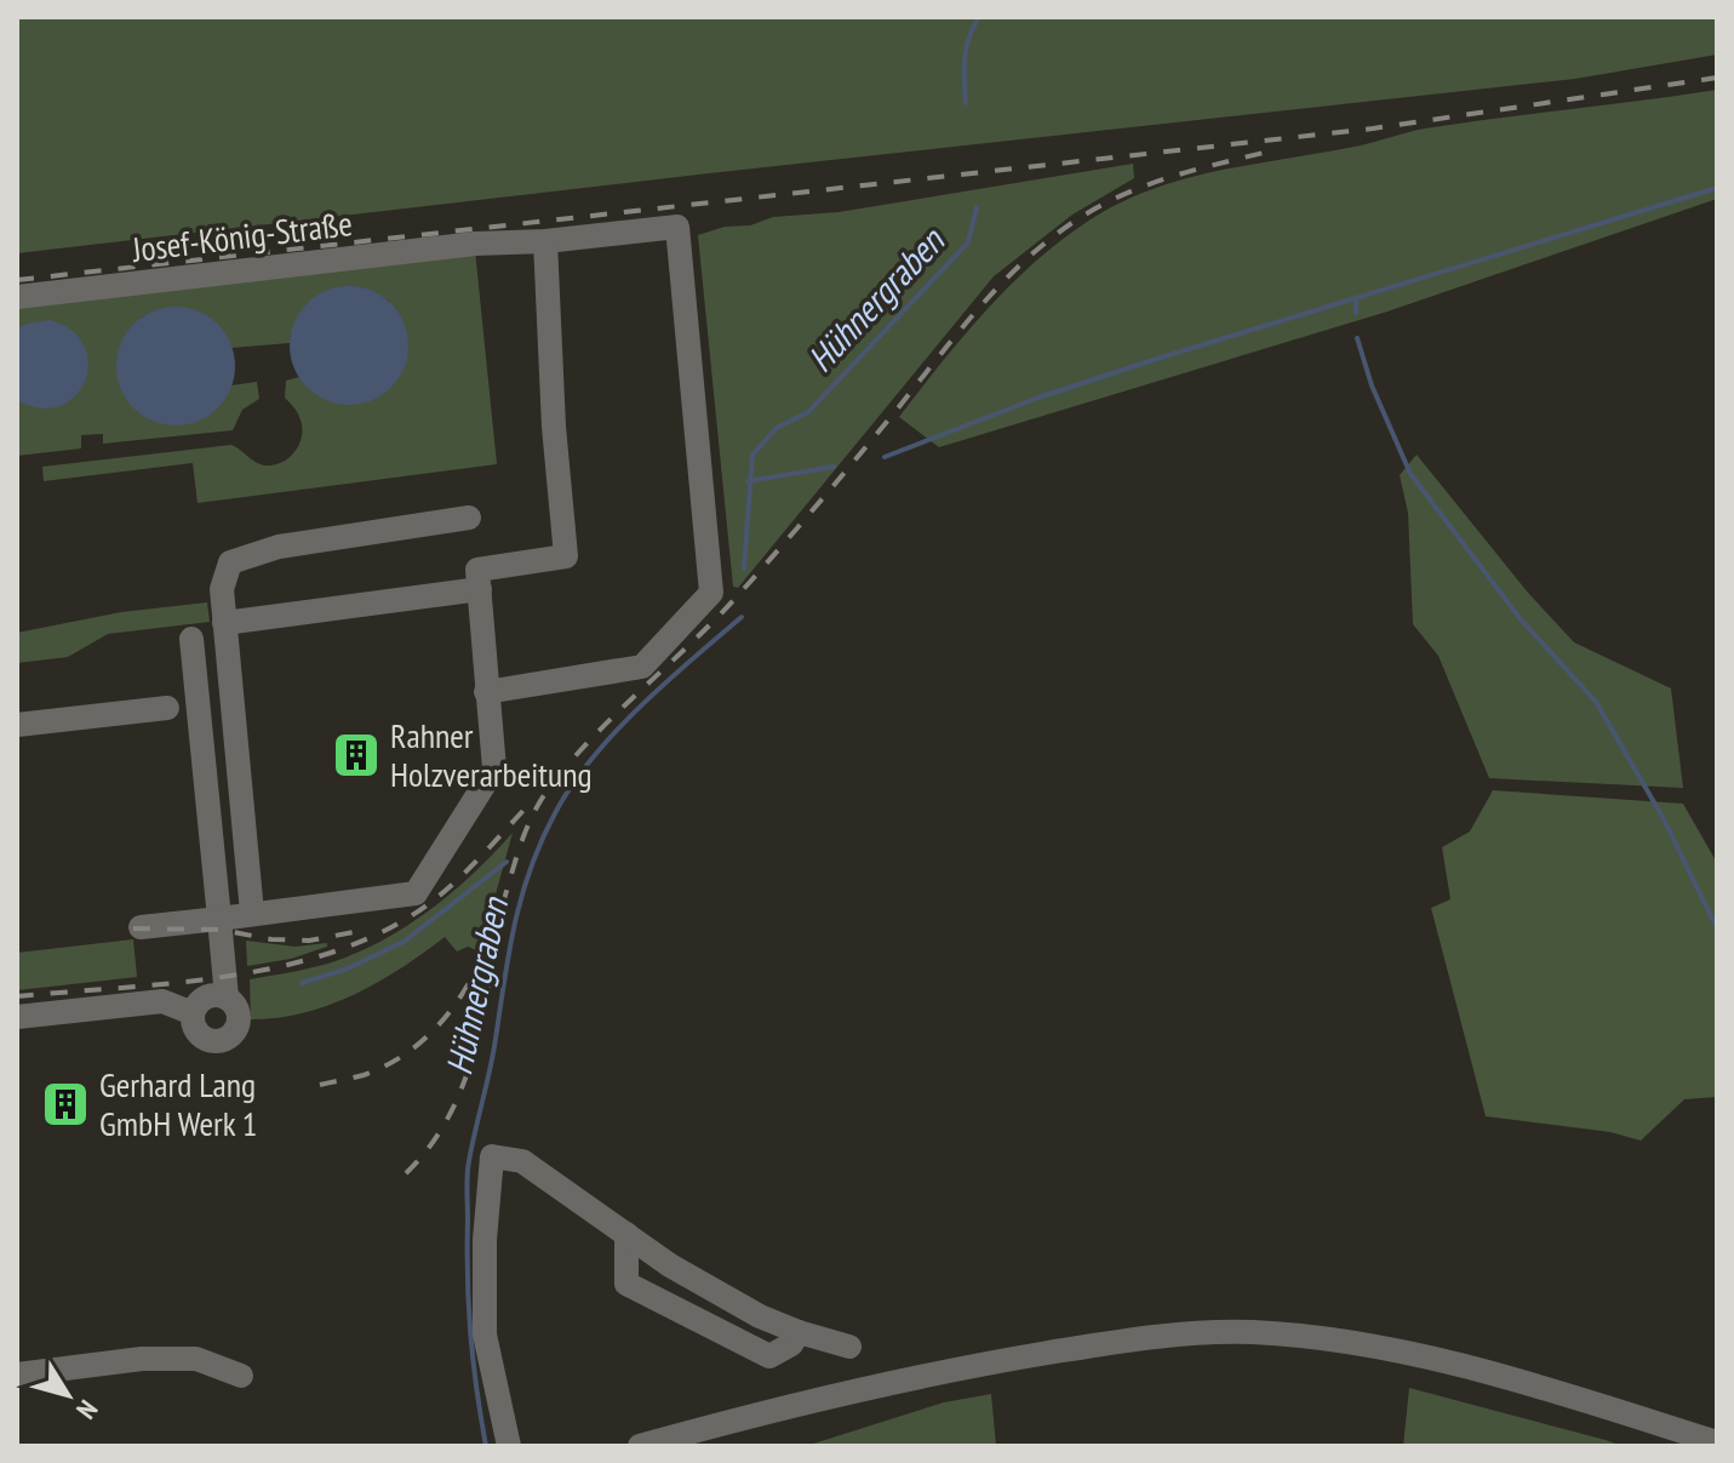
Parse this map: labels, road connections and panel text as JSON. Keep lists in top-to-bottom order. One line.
{"streets":{"street":["Josef-König-Straße"]},"water":["Hühnergraben"],"places":{"building":["Rahner Holzverarbeitung","Gerhard Lang GmbH Werk 1"]},"north":"bottom right"}
